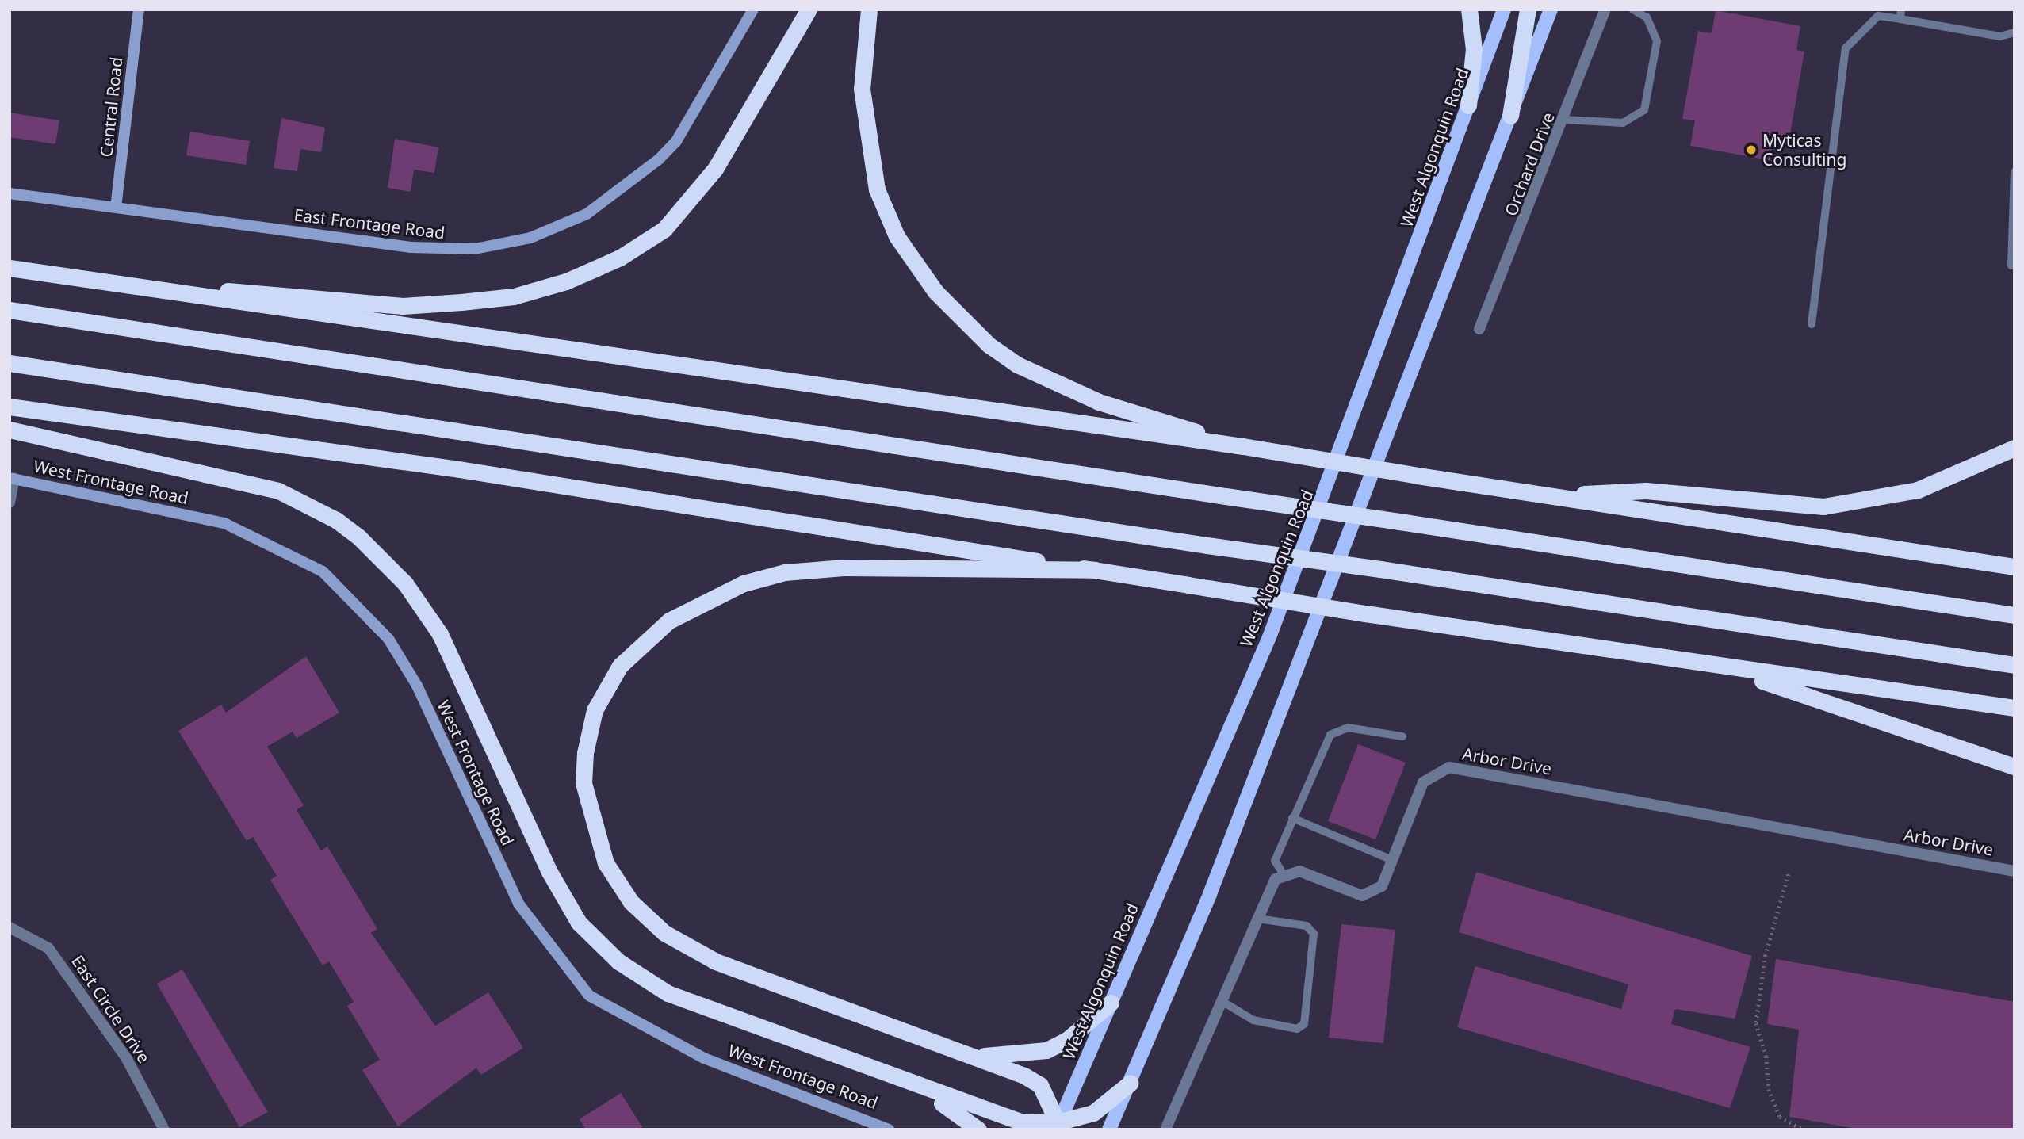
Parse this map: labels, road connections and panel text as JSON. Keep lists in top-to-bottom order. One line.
{"streets":{"main road":["West Algonquin Road"],"street":["Central Road","Orchard Drive","East Frontage Road","West Frontage Road","Arbor Drive","East Circle Drive"]},"crossings":[["Central Road","East Frontage Road"]],"places":["Myticas Consulting"]}
